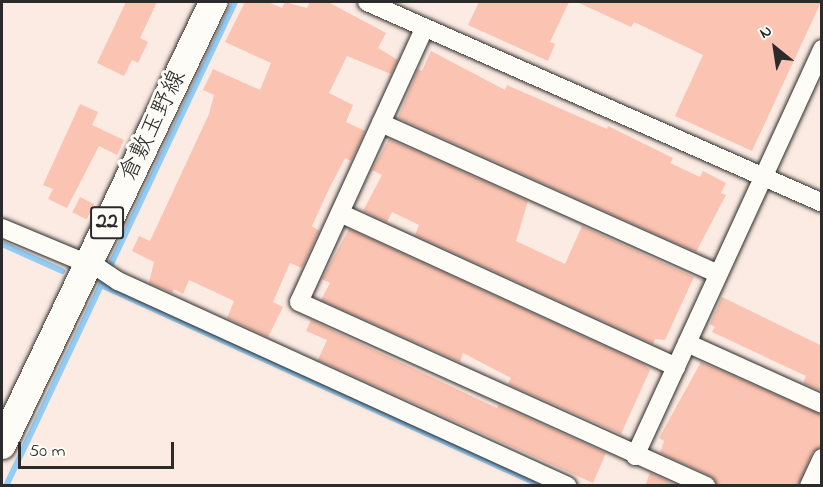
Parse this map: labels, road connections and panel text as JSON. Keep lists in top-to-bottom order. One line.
{"streets":{"main road":["倉敷玉野線","22"]},"scale_bar":"50 m","north":"top left"}
